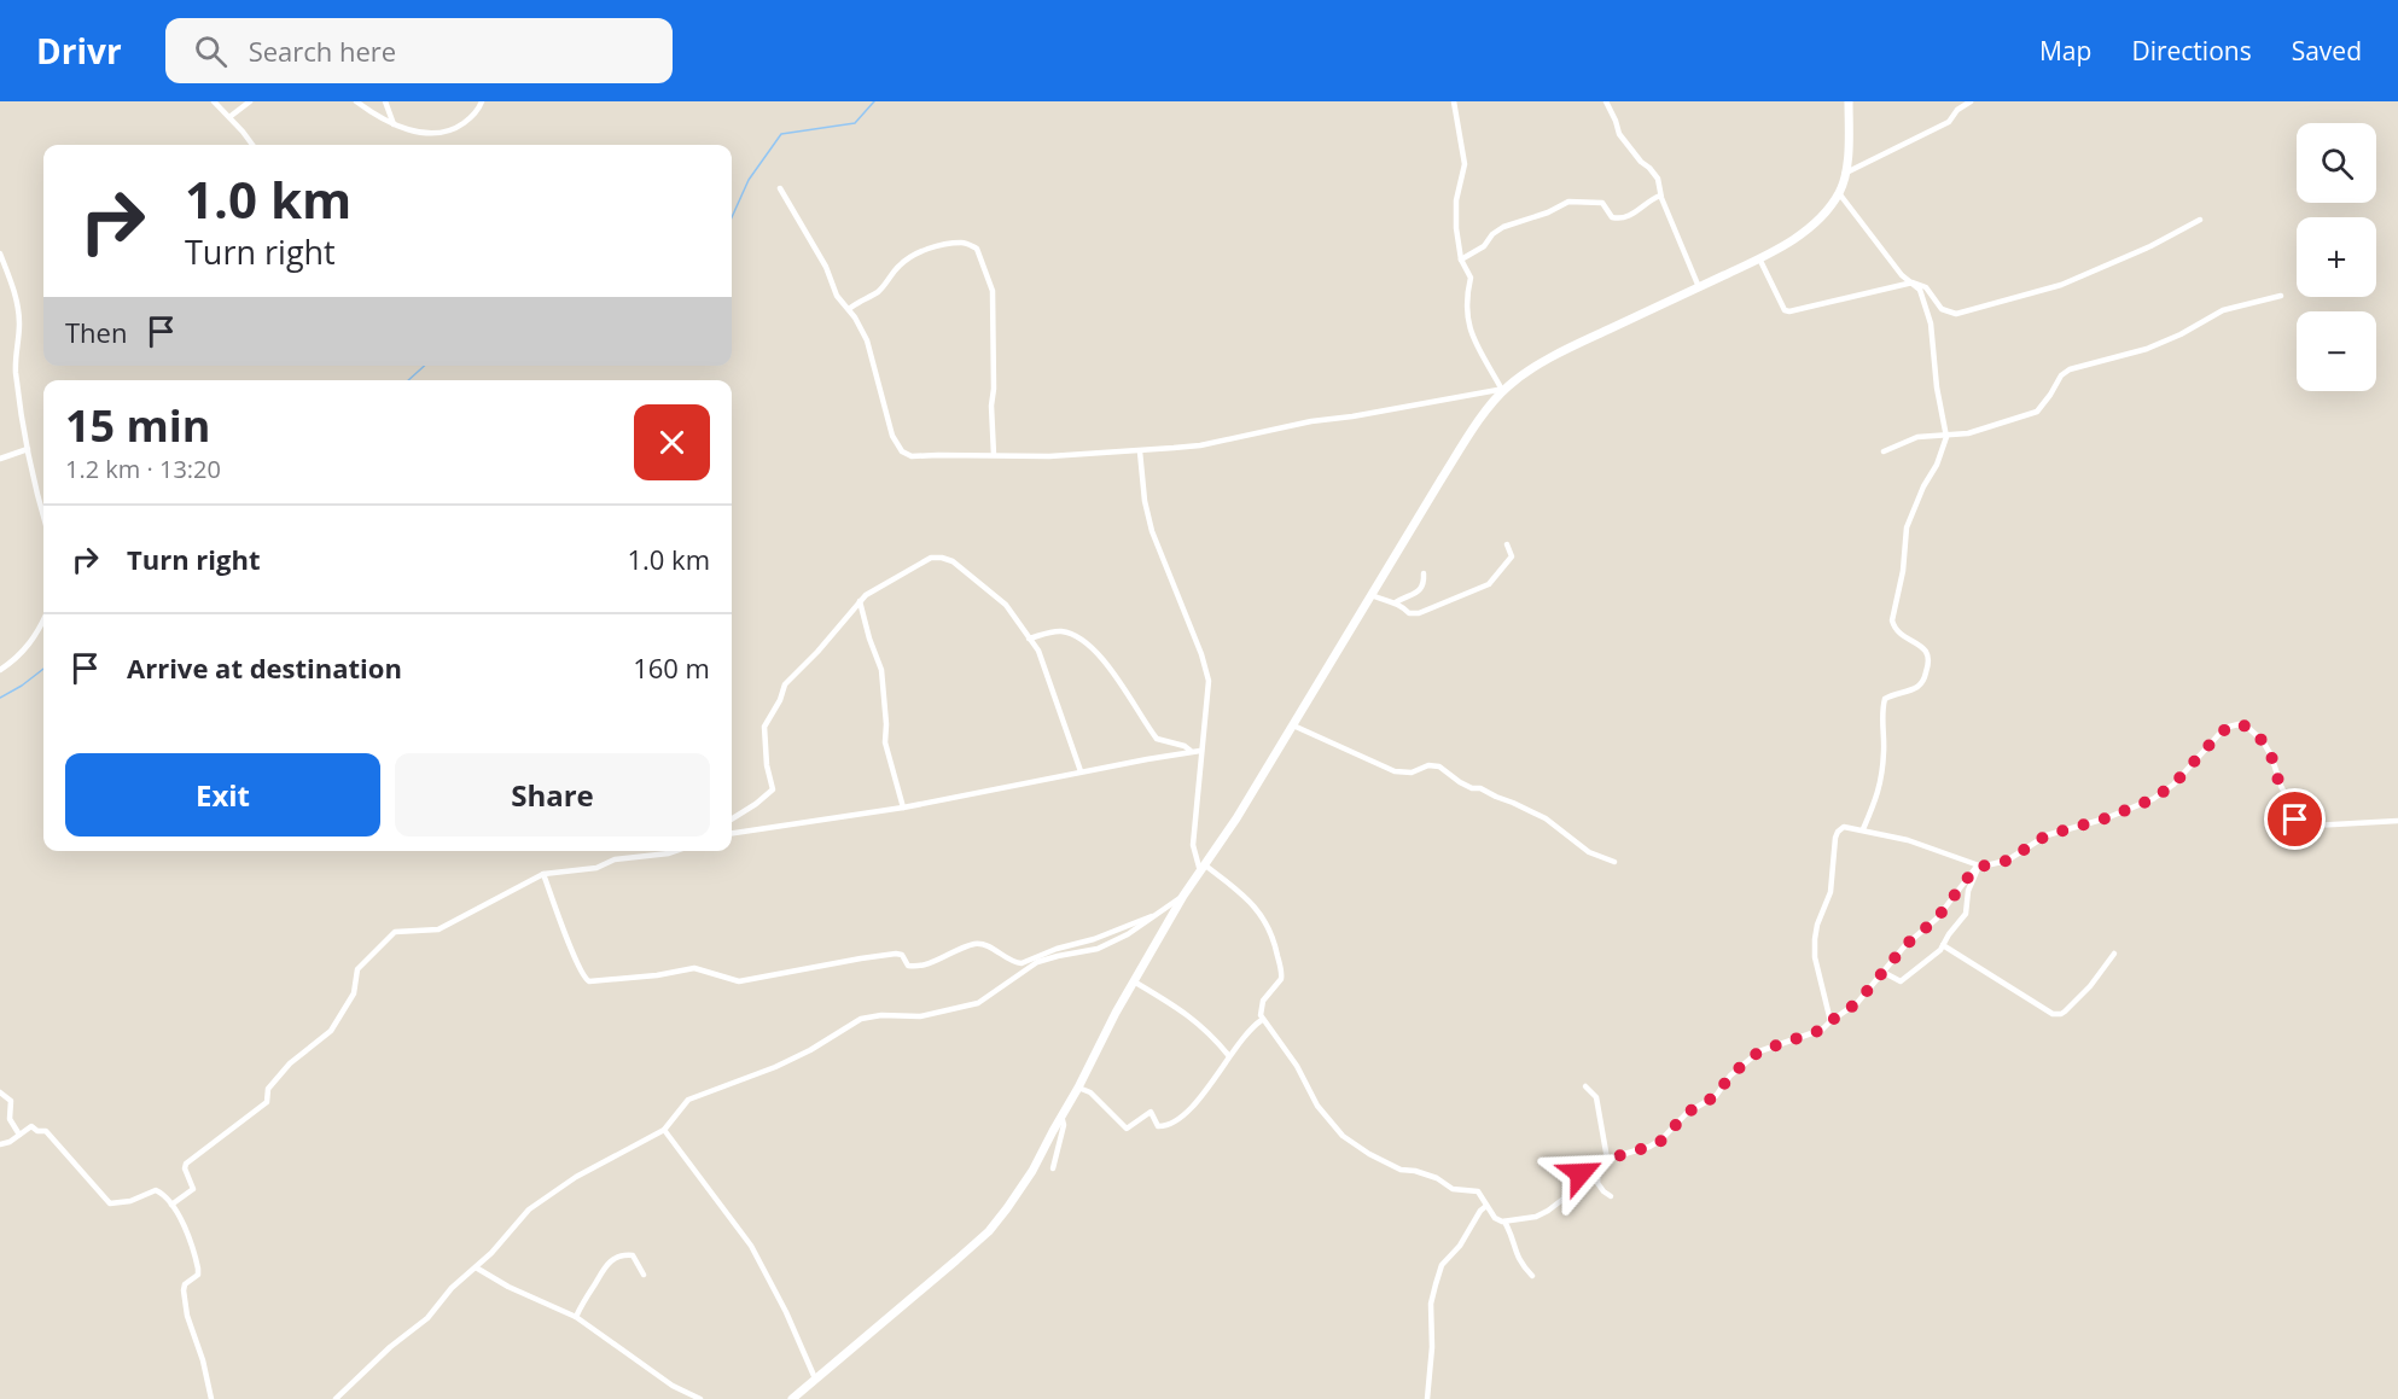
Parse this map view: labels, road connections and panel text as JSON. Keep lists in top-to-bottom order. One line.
{"page":{"header":"Drivr","search":"Search here","nav":["Map","Directions","Saved"],"map_buttons":["+","−"],"turn":["1.0 km","Turn right"],"then":"Then","heading":["15 min","1.2 km · 13:20"],"list":[{"name":"Turn right","value":"1.0 km"},{"name":"Arrive at destination","value":"160 m"}],"buttons":["Exit","Share"]}}
